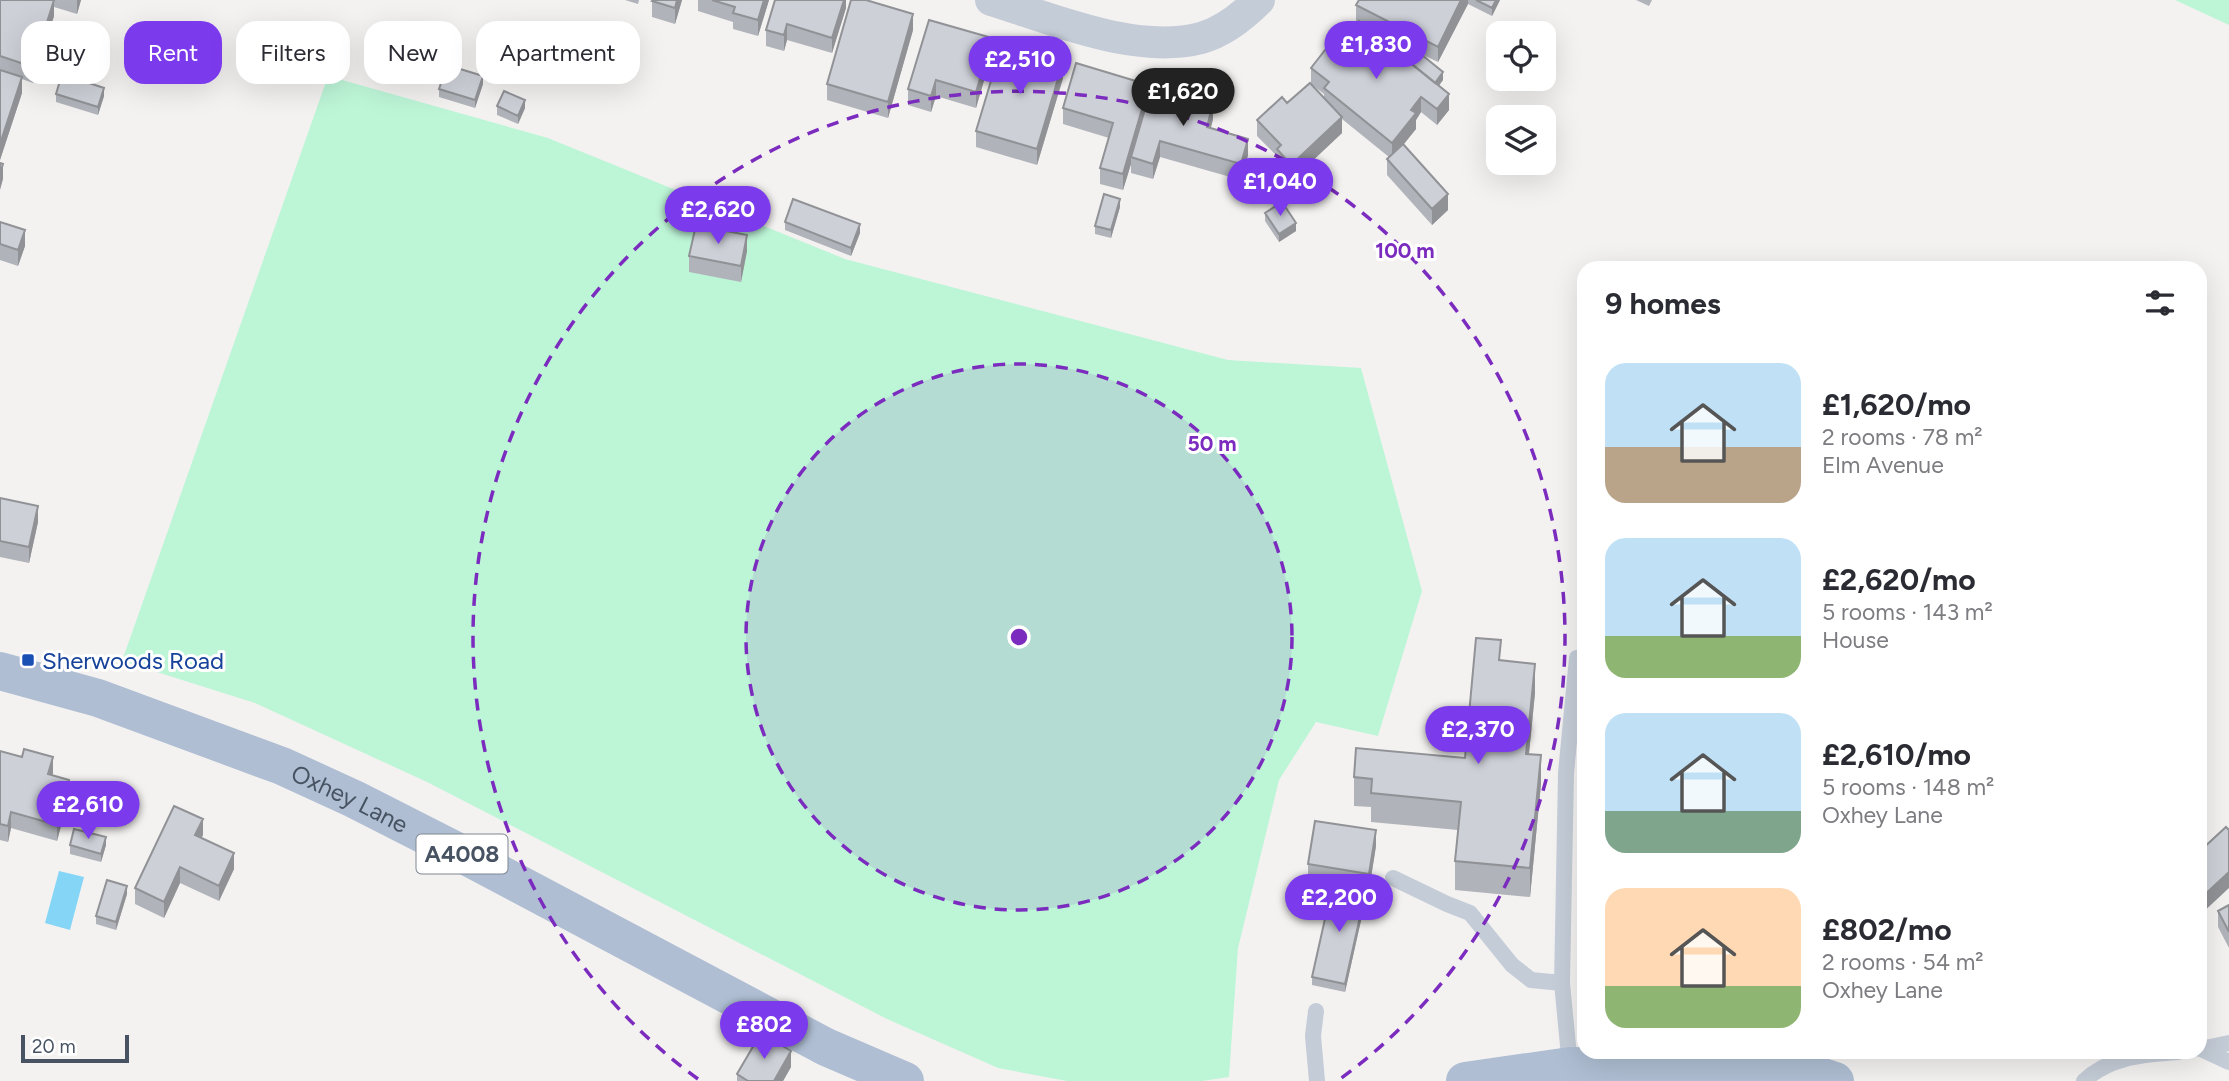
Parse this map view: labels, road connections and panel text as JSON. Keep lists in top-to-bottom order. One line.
{"streets":{"main road":["Oxhey Lane","A4008"]},"places":{"transit":["Sherwoods Road"]},"scale_bar":"20 m","page":{"price":["£1,830","£2,510","£1,620","£1,040","£2,620","£2,370","£2,610","£2,200","£802"],"chip":["Buy","Rent","Filters","New","Apartment"],"heading":"9 homes","list":[{"name":"£1,620/mo","note":"2 rooms · 78 m² · Elm Avenue"},{"name":"£2,620/mo","note":"5 rooms · 143 m² · House"},{"name":"£2,610/mo","note":"5 rooms · 148 m² · Oxhey Lane"},{"name":"£802/mo","note":"2 rooms · 54 m² · Oxhey Lane"}],"scale":"20 m"},"rings":["100 m","50 m"]}
